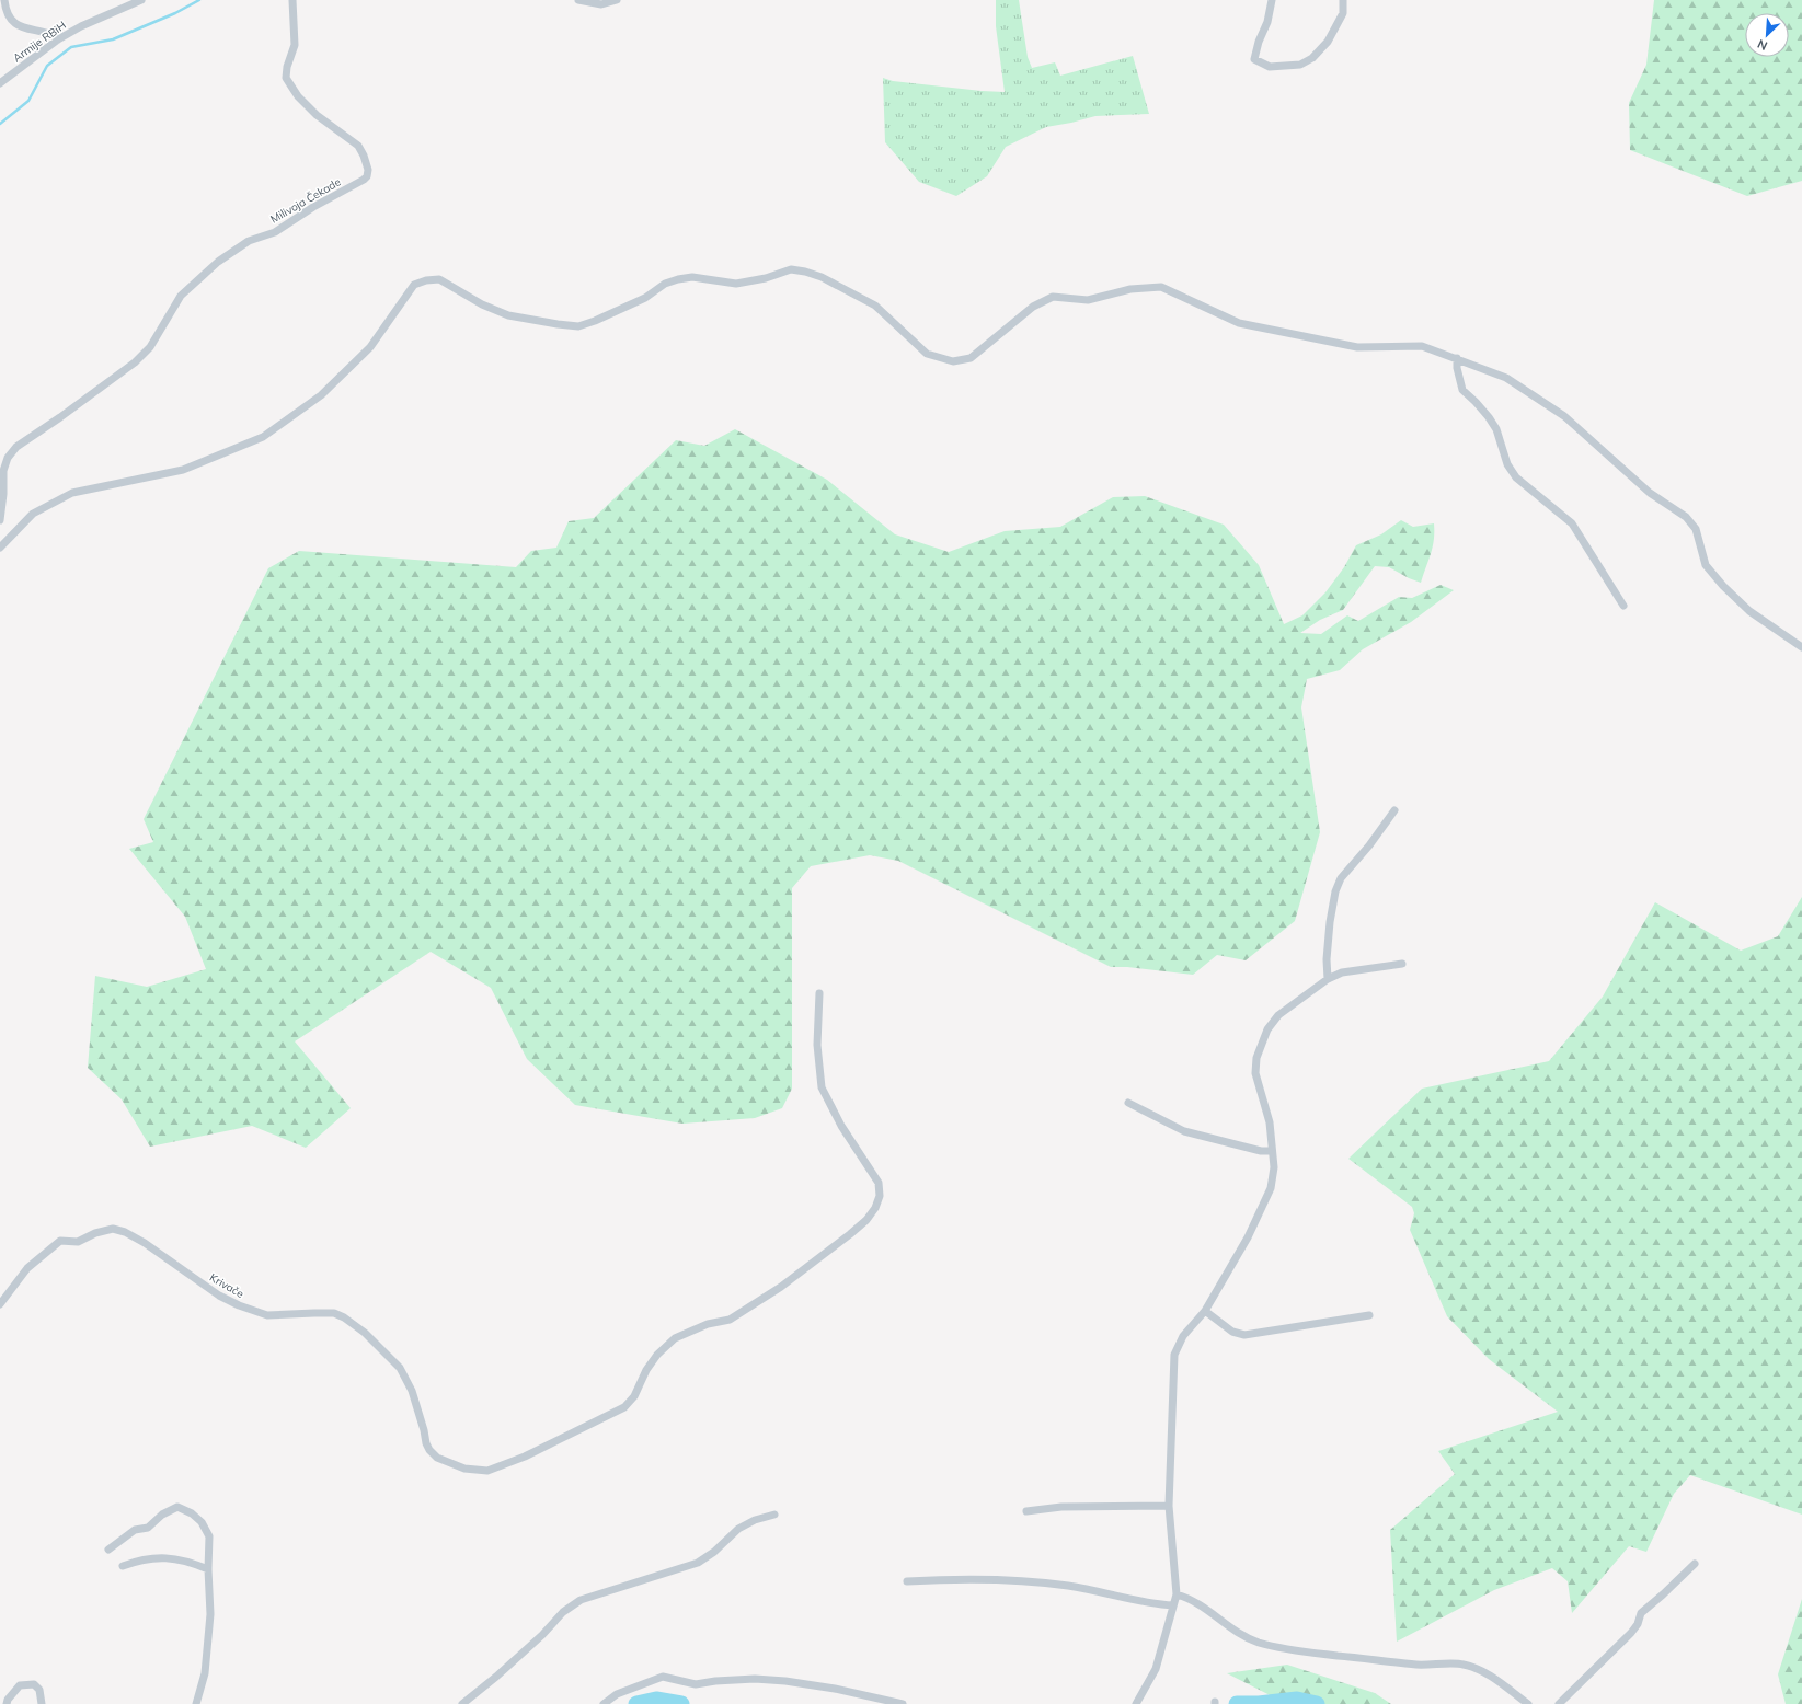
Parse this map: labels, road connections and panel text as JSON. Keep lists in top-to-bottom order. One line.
{"streets":{"street":["Armije RBiH","Milivoja Čekade","Krivače"]},"north":"bottom left"}
